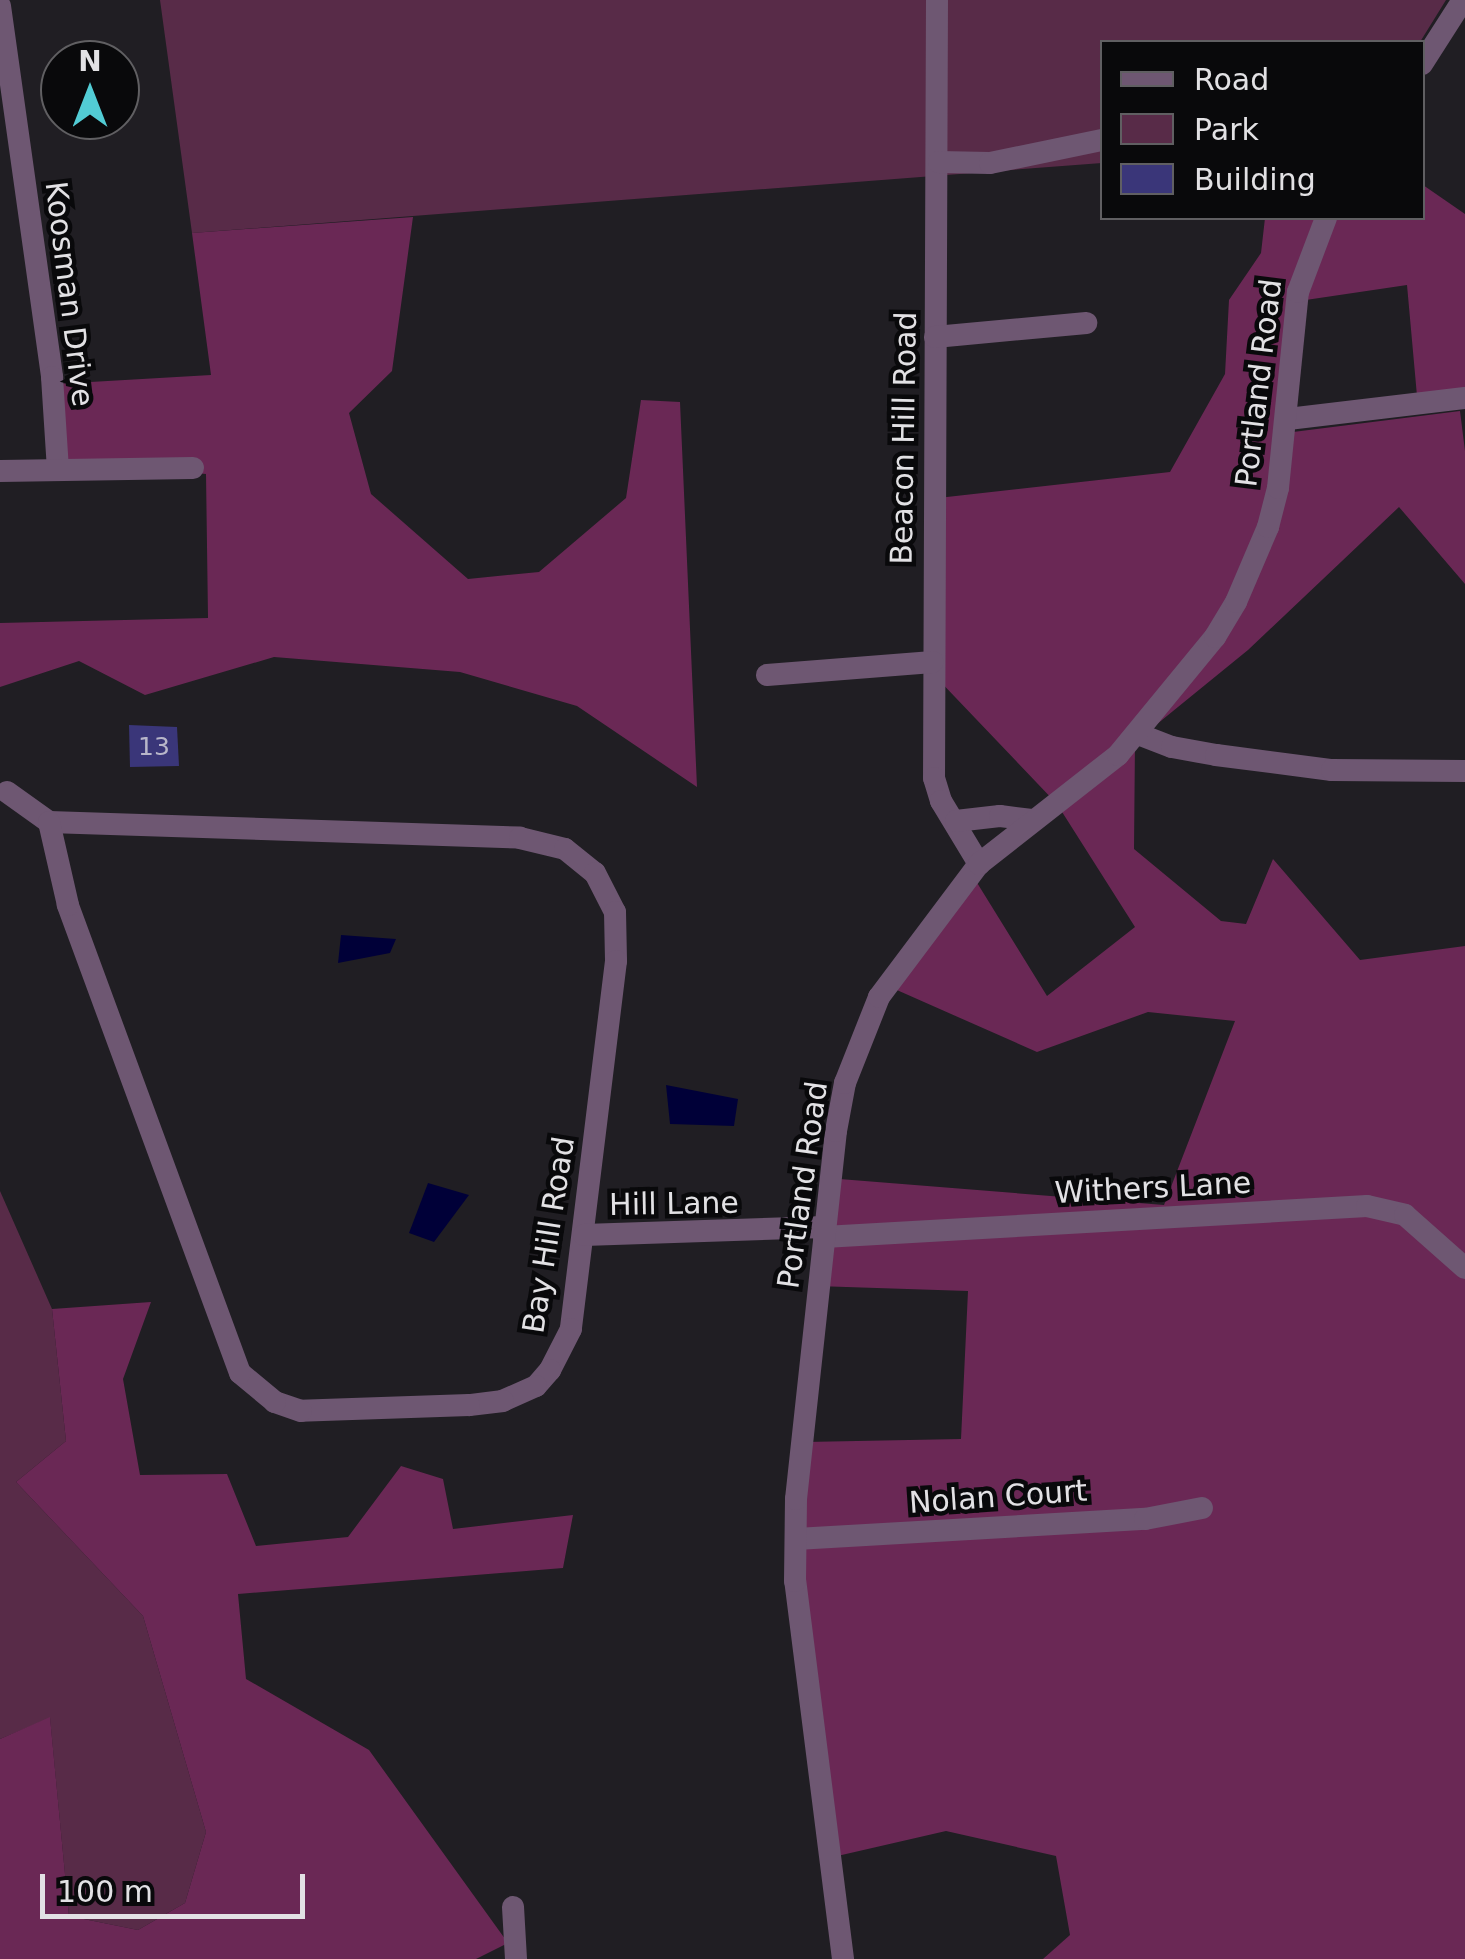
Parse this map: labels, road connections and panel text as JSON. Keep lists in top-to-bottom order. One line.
{"streets":{"street":["Koosman Drive","Portland Road","Beacon Hill Road","Withers Lane","Hill Lane","Bay Hill Road","Nolan Court"]},"crossings":[["Portland Road","Beacon Hill Road"],["Portland Road","Withers Lane"],["Portland Road","Hill Lane"],["Portland Road","Nolan Court"],["Withers Lane","Hill Lane"],["Hill Lane","Bay Hill Road"]],"house_numbers":["13"],"legend":["Road","Park","Building"],"scale_bar":"100 m","north":"top"}
